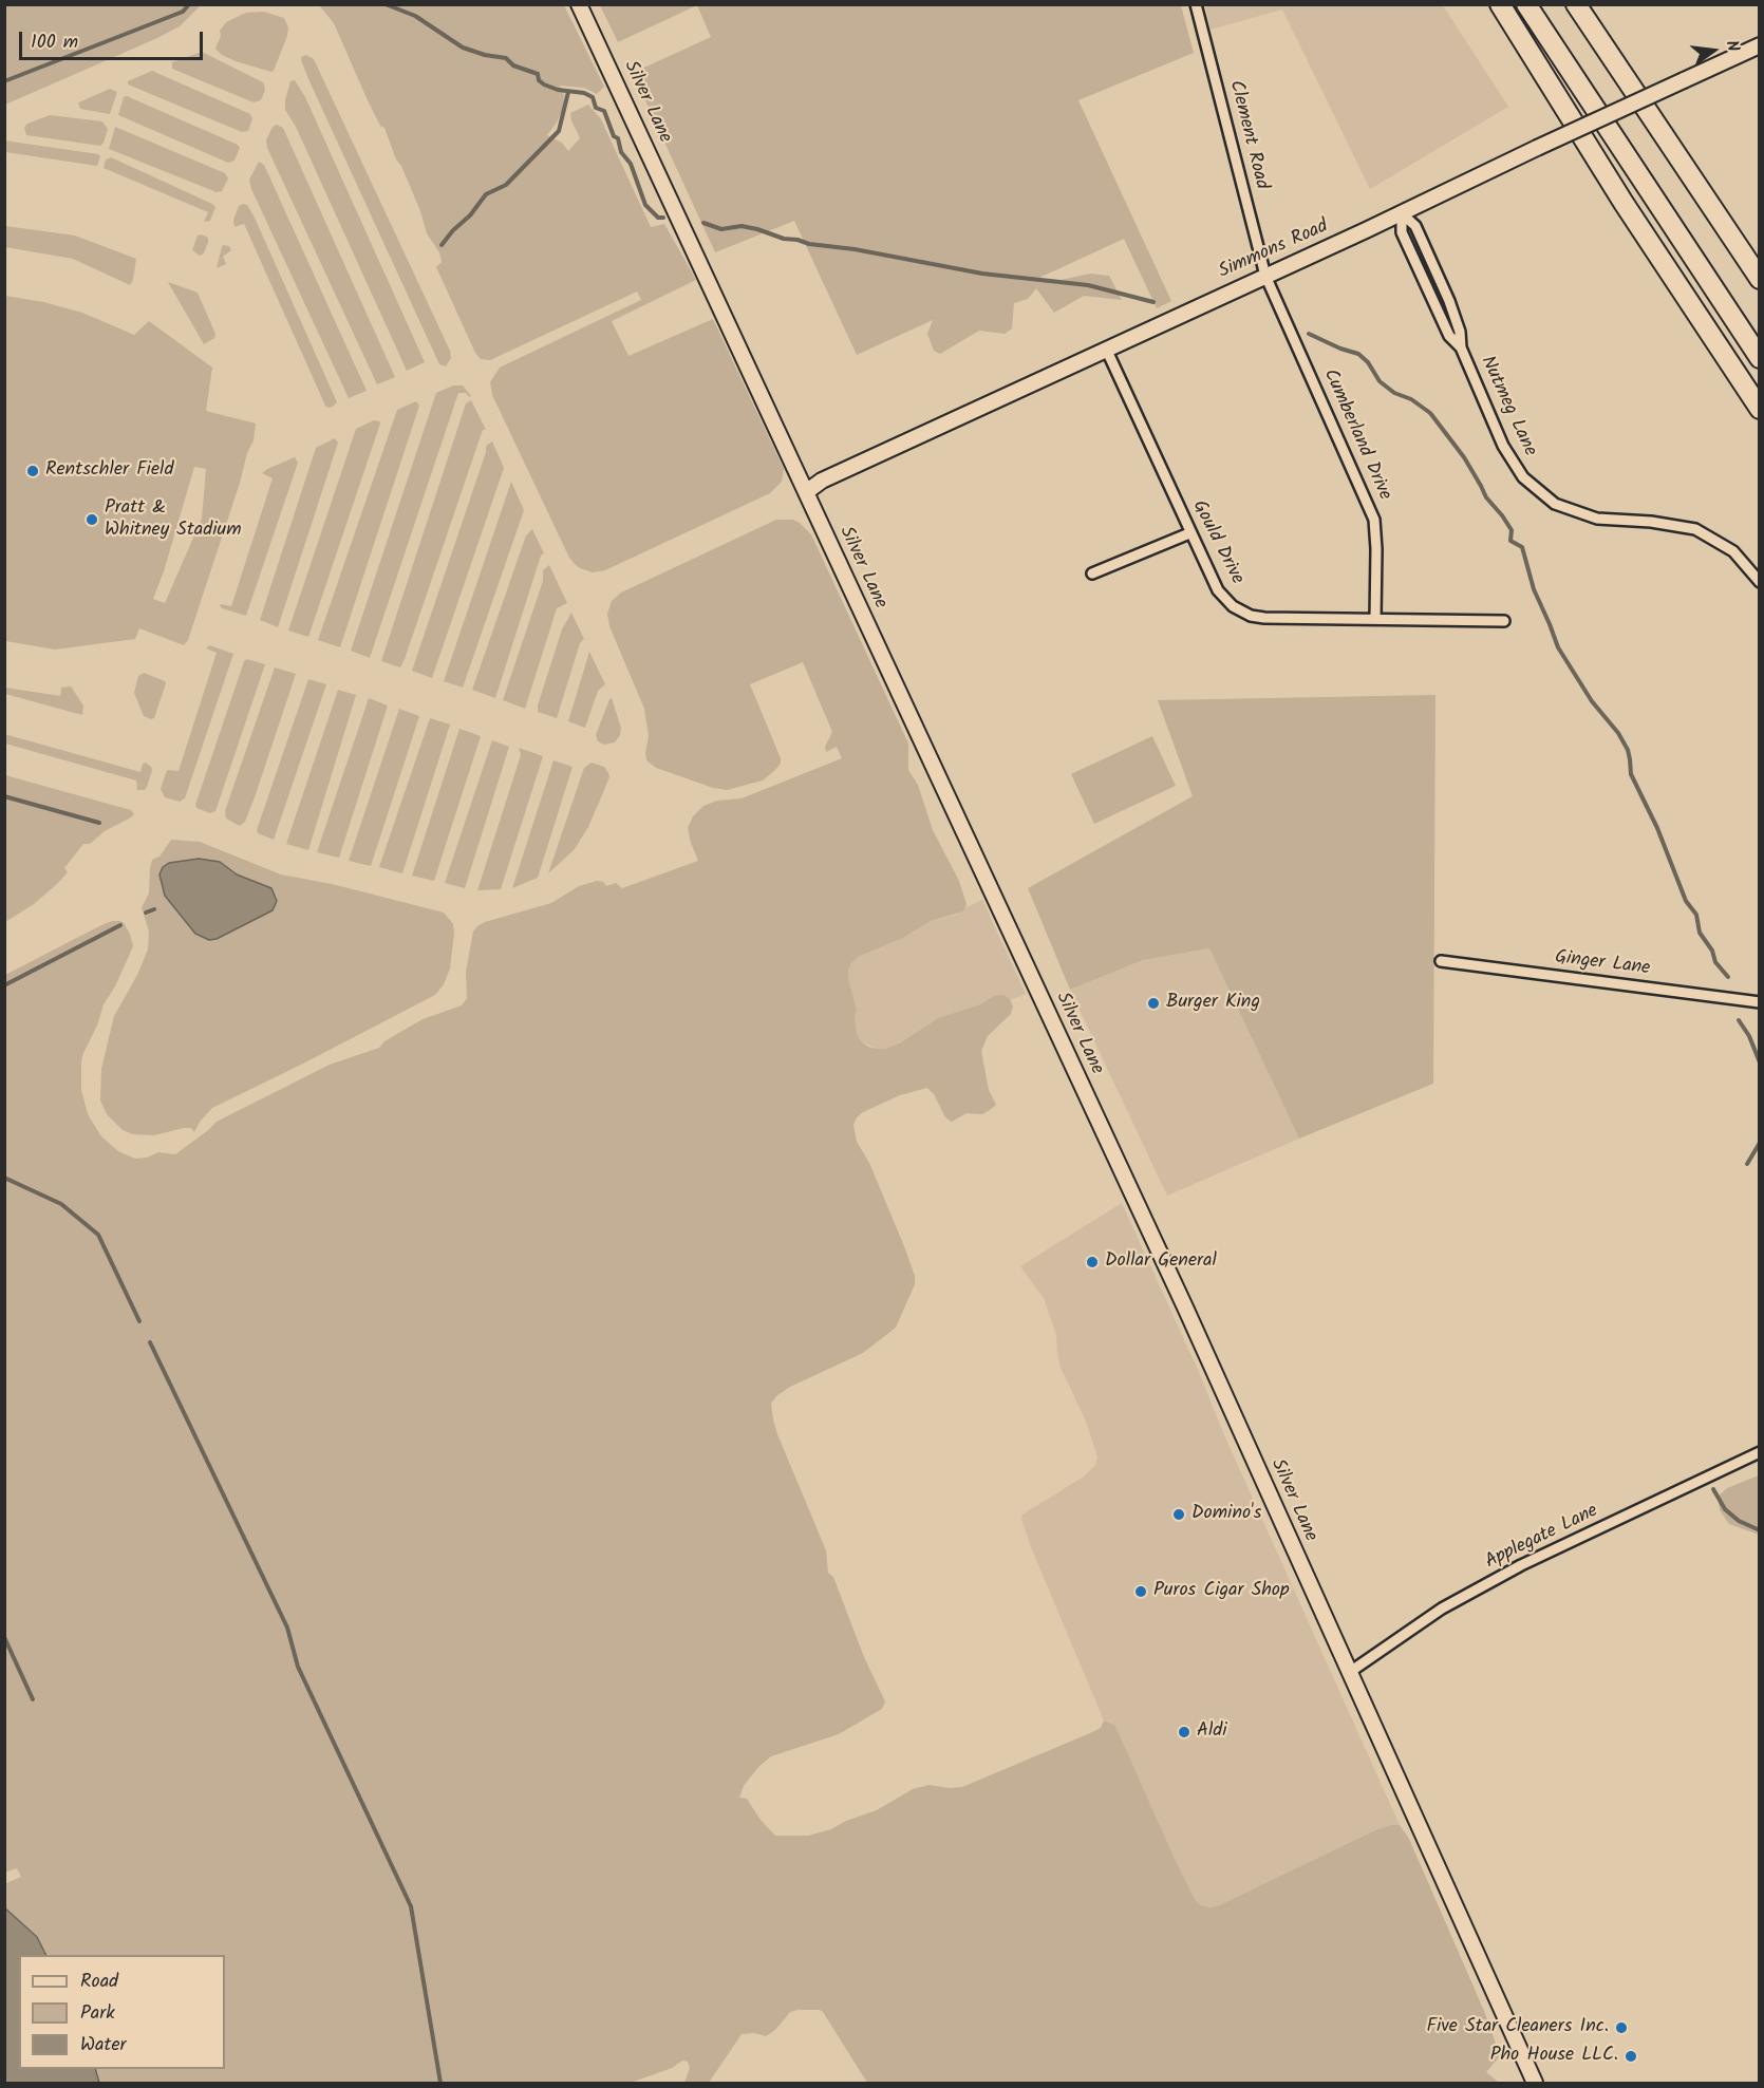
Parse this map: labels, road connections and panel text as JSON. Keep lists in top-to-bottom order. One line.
{"streets":{"main road":["Silver Lane","Simmons Road"],"street":["Clement Road","Nutmeg Lane","Cumberland Drive","Gould Drive","Ginger Lane","Applegate Lane"]},"crossings":[["Silver Lane","Simmons Road"],["Silver Lane","Applegate Lane"],["Clement Road","Simmons Road"],["Clement Road","Cumberland Drive"],["Simmons Road","Nutmeg Lane"],["Simmons Road","Cumberland Drive"],["Simmons Road","Gould Drive"],["Cumberland Drive","Gould Drive"]],"places":["Rentschler Field","Pratt & Whitney Stadium","Burger King","Dollar General","Domino's","Puros Cigar Shop","Aldi","Five Star Cleaners Inc.","Pho House LLC."],"legend":["Road","Park","Water"],"scale_bar":"100 m","north":"right"}
